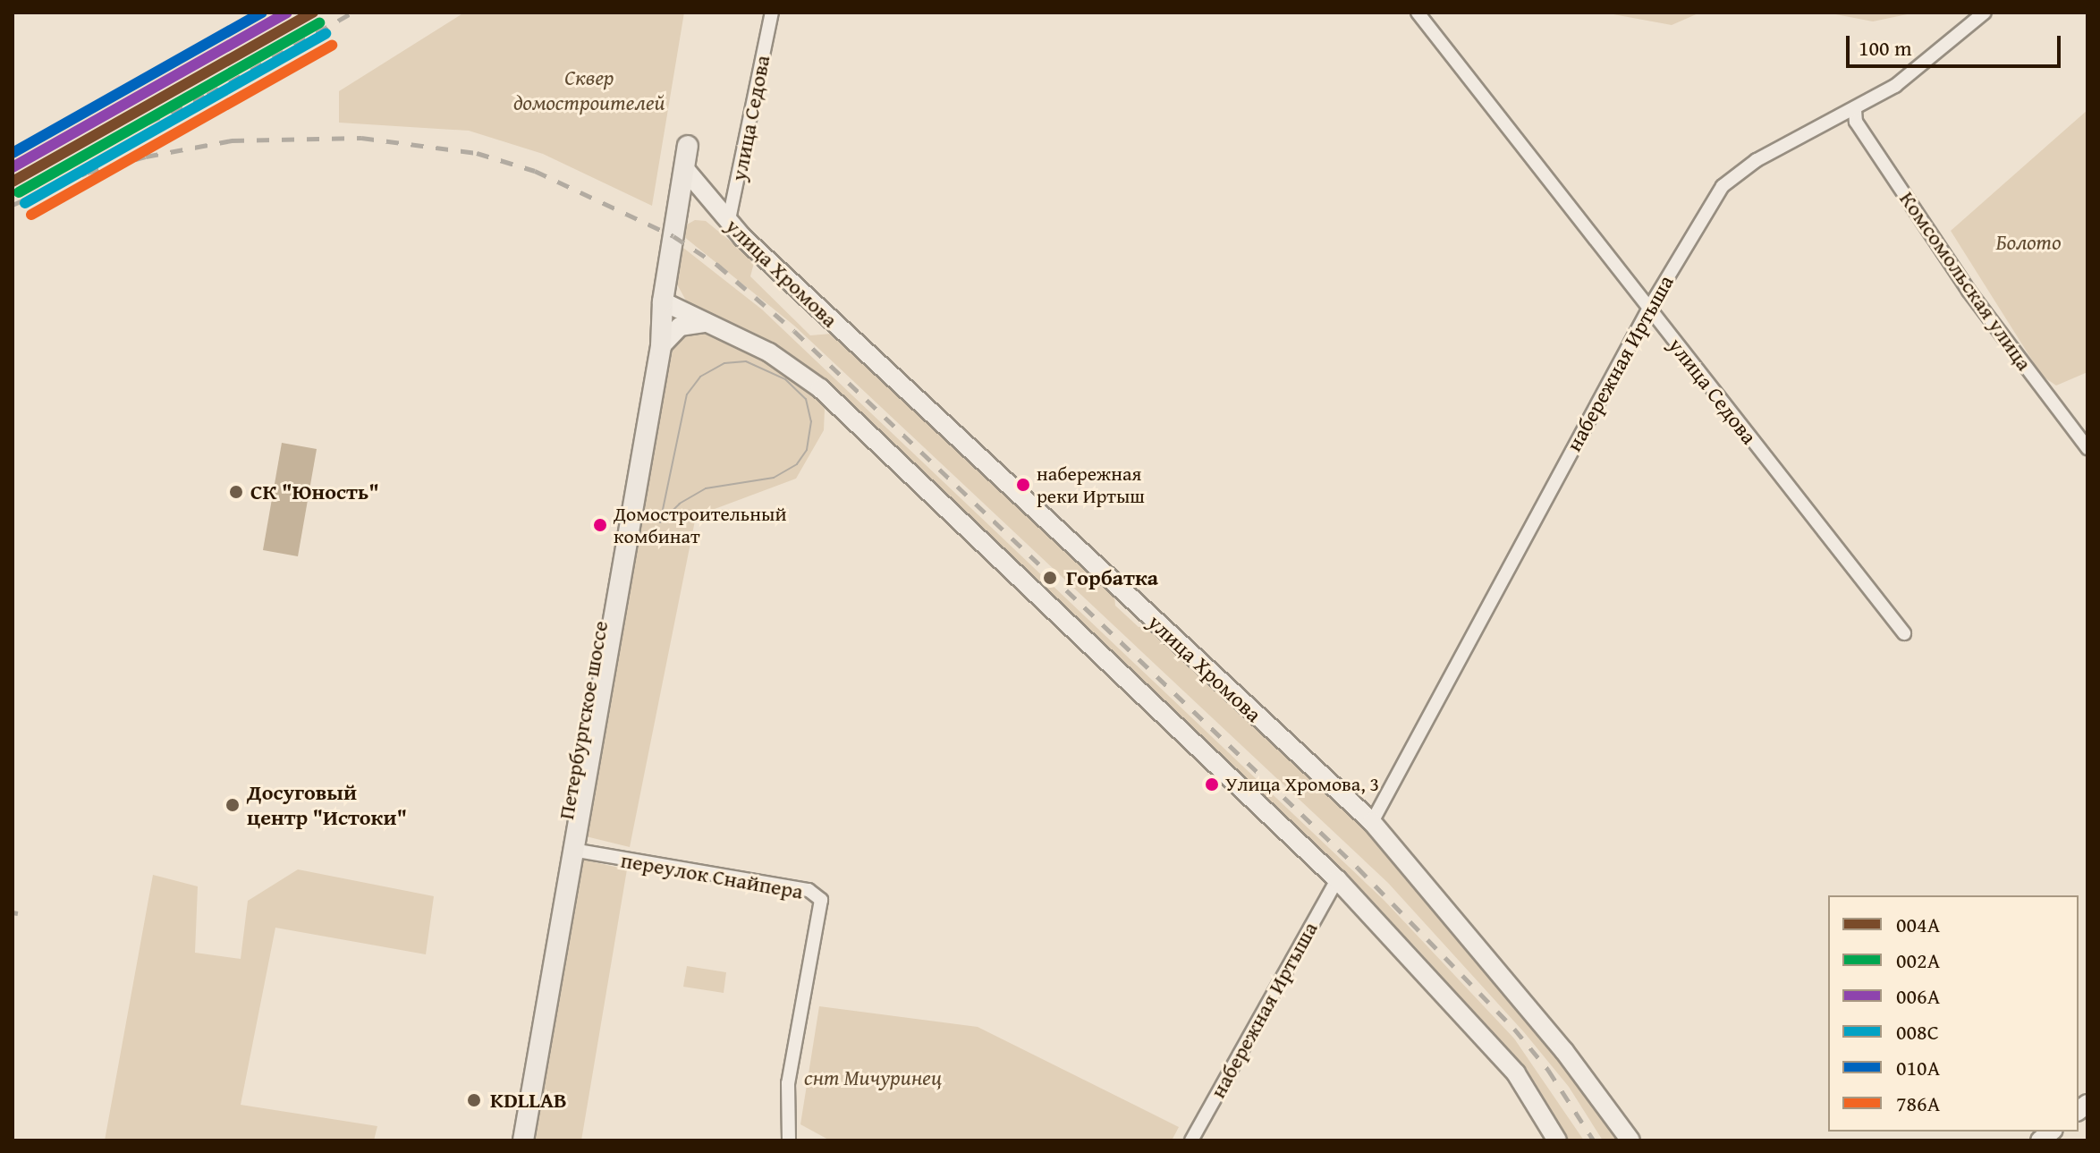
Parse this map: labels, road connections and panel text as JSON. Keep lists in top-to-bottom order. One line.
{"streets":{"main road":["Петербургское шоссе"],"street":["улица Седова","улица Хромова","Комсомольская улица","набережная Иртыша","переулок Снайпера"]},"crossings":[["улица Седова","улица Хромова"],["улица Седова","набережная Иртыша"],["улица Хромова","набережная Иртыша"],["улица Хромова","Петербургское шоссе"],["Комсомольская улица","набережная Иртыша"],["Петербургское шоссе","переулок Снайпера"]],"parks":["Сквер домостроителей","Болото","снт Мичуринец"],"places":["набережная реки Иртыш","СК \"Юность\"","Домостроительный комбинат","Горбатка","Улица Хромова, 3","Досуговый центр \"Истоки\"","KDLLAB"],"lines":["transit line 004А","transit line 006А","transit line 010А","transit line 002А","transit line 008С","transit line 786А"],"legend":["004А","002А","006А","008С","010А","786А"],"scale_bar":"100 m"}
